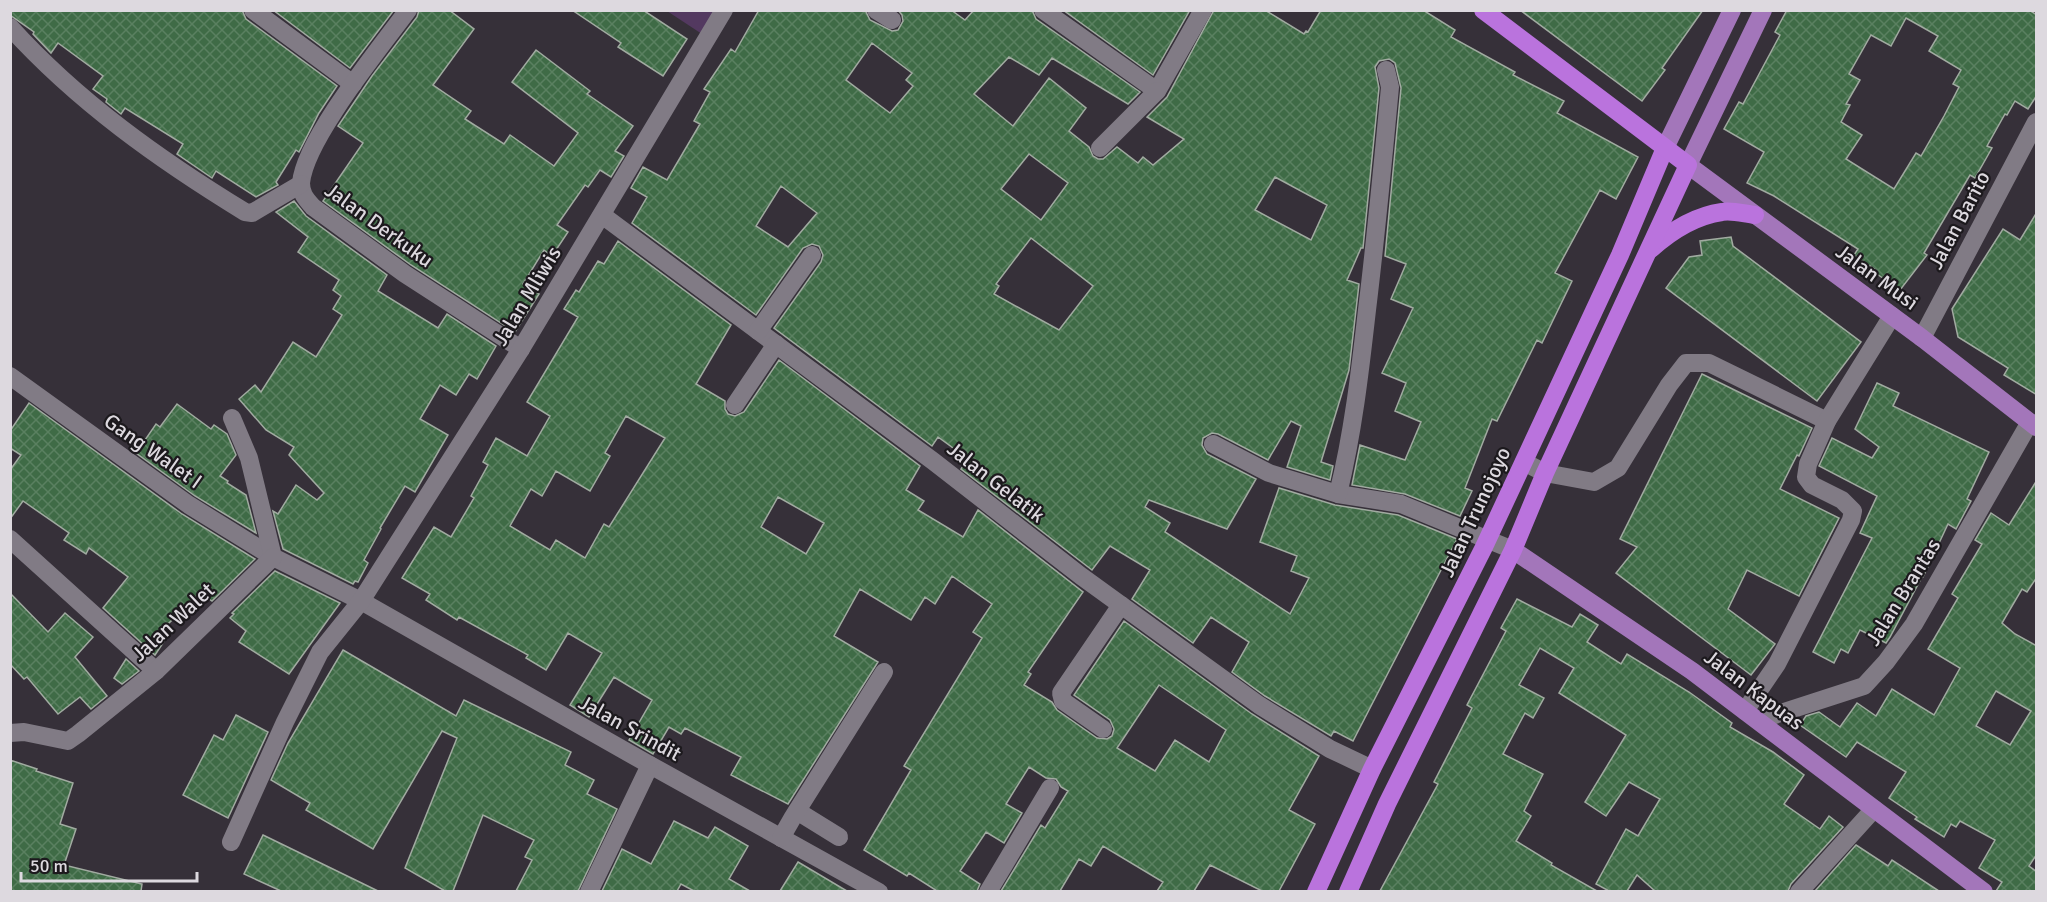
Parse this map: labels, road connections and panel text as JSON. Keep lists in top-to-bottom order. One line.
{"streets":{"highway":["Jalan Trunojoyo"],"main road":["Jalan Musi","Jalan Kapuas"],"street":["Jalan Barito","Jalan Derkuku","Jalan Mliwis","Gang Walet I","Jalan Gelatik","Jalan Brantas","Jalan Walet","Jalan Srindit"]},"crossings":[["Jalan Barito","Jalan Musi"],["Jalan Derkuku","Jalan Mliwis"],["Jalan Musi","Jalan Brantas"],["Jalan Mliwis","Jalan Gelatik"],["Jalan Mliwis","Jalan Srindit"],["Gang Walet I","Jalan Walet"],["Jalan Gelatik","Jalan Trunojoyo"],["Jalan Trunojoyo","Jalan Kapuas"],["Jalan Brantas","Jalan Kapuas"]],"scale_bar":"50 m"}
